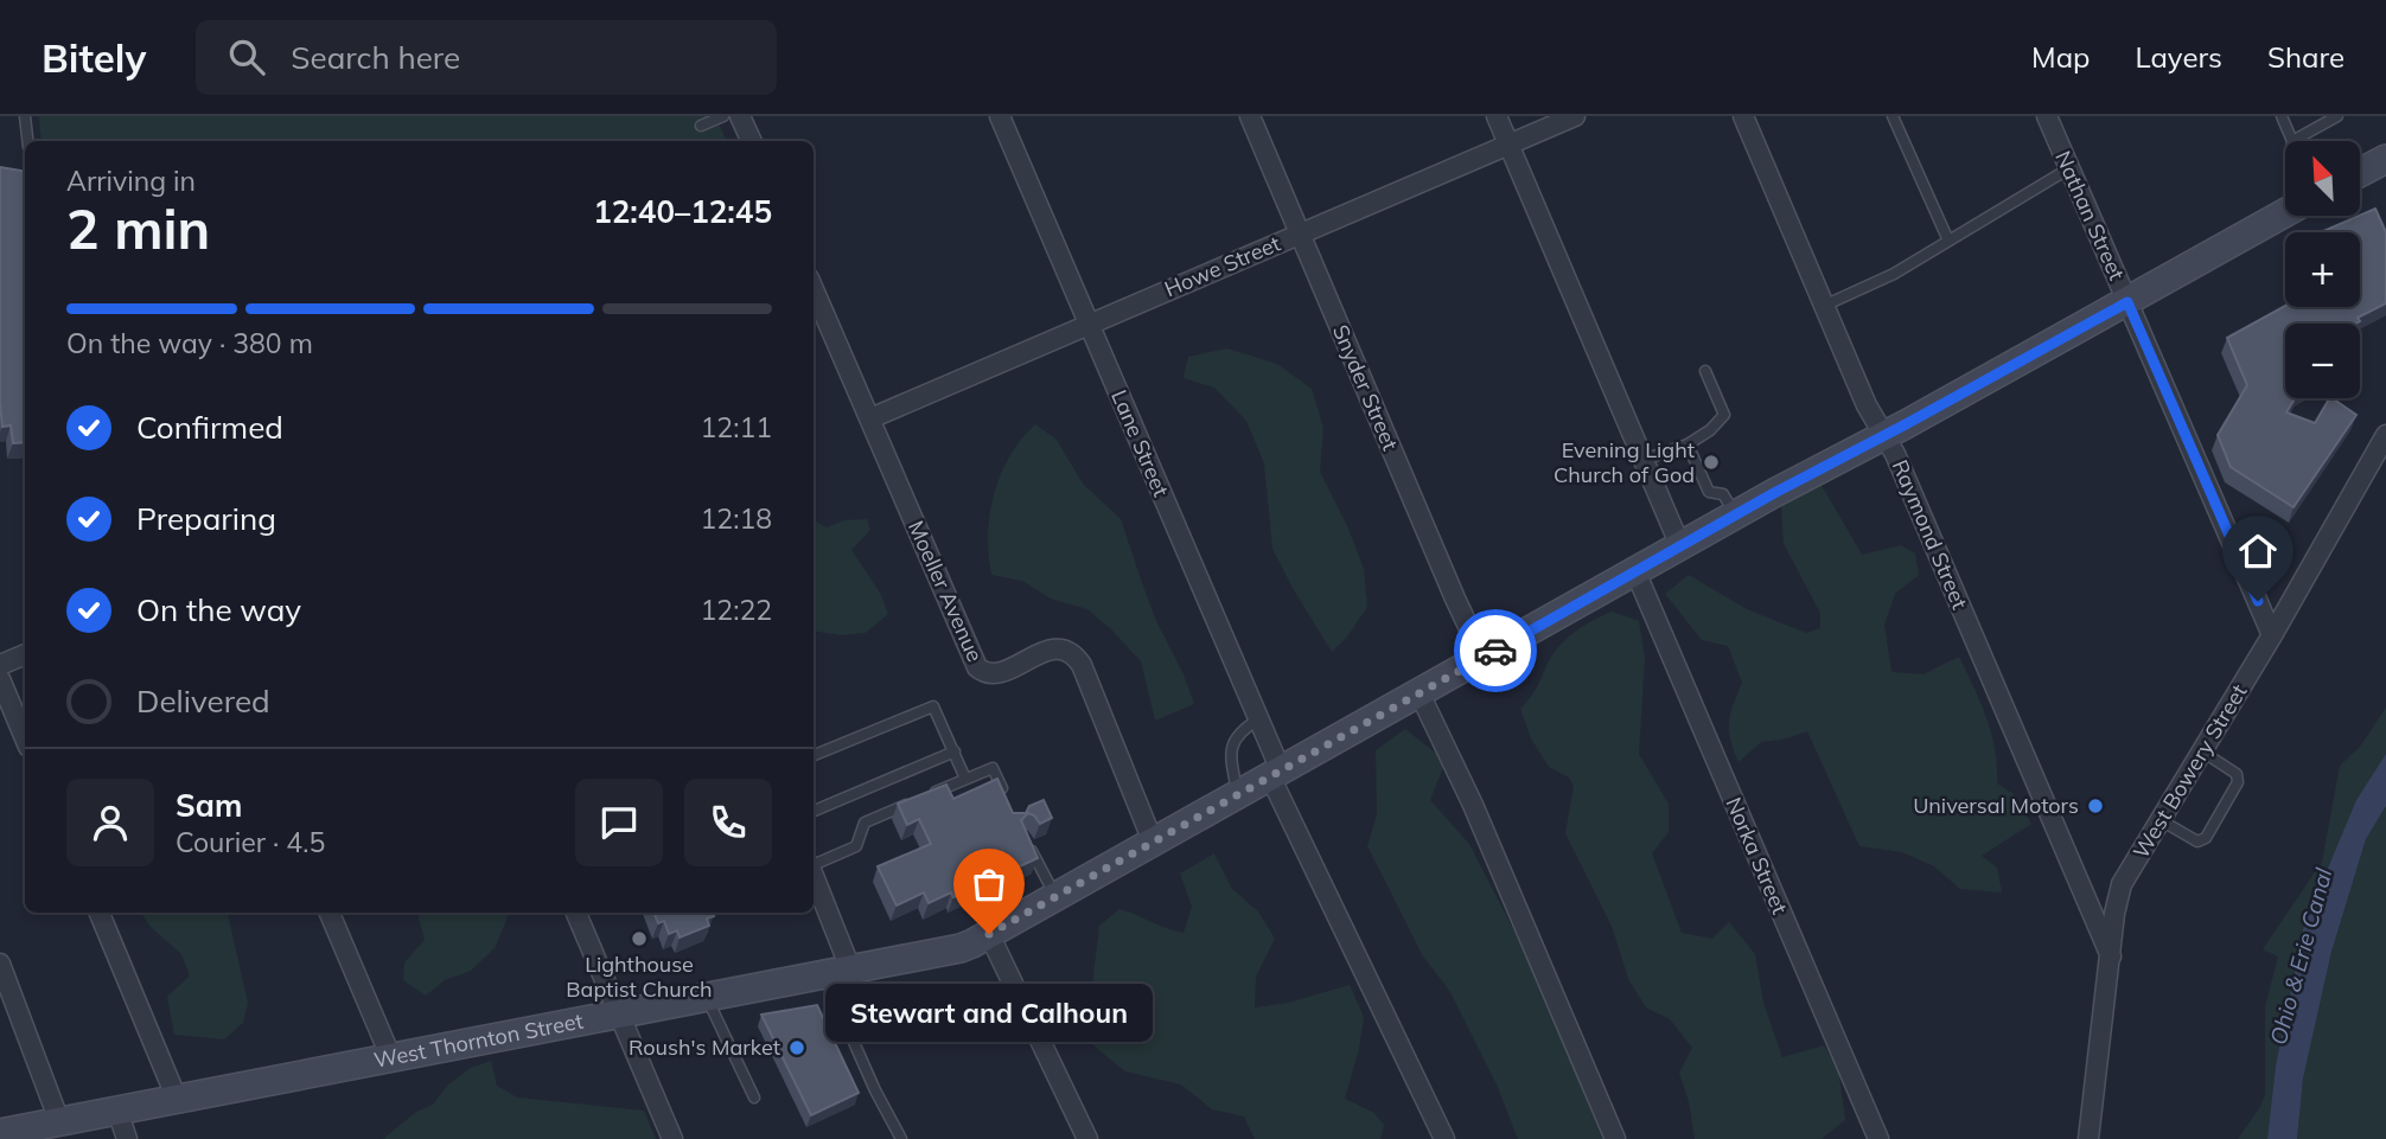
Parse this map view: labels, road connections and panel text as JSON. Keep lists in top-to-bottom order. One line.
{"streets":{"main road":["West Thornton Street"],"street":["Nathan Street","Howe Street","Snyder Street","Lane Street","Raymond Street","Moeller Avenue","West Bowery Street","Norka Street"]},"crossings":[["Nathan Street","West Bowery Street"],["Nathan Street","West Thornton Street"],["Howe Street","Snyder Street"],["Howe Street","Lane Street"],["Howe Street","Moeller Avenue"],["Snyder Street","West Thornton Street"],["Lane Street","West Thornton Street"],["Raymond Street","West Bowery Street"],["Raymond Street","West Thornton Street"],["Moeller Avenue","West Thornton Street"],["Norka Street","West Thornton Street"]],"water":["Ohio & Erie Canal"],"places":["Evening Light Church of God","Universal Motors","Stewart and Calhoun","Lighthouse Baptist Church","Roush's Market"],"north":"top left","page":{"header":"Bitely","search":"Search here","nav":["Map","Layers","Share"],"map_buttons":["+","−"],"heading":["2 min","Arriving in","12:40–12:45"],"panel":["Sam","Courier · 4.5"],"bar":"On the way · 380 m","list":[["Confirmed","12:11"],["Preparing","12:18"],["On the way","12:22"],"Delivered"],"bubble":"Stewart and Calhoun"}}
